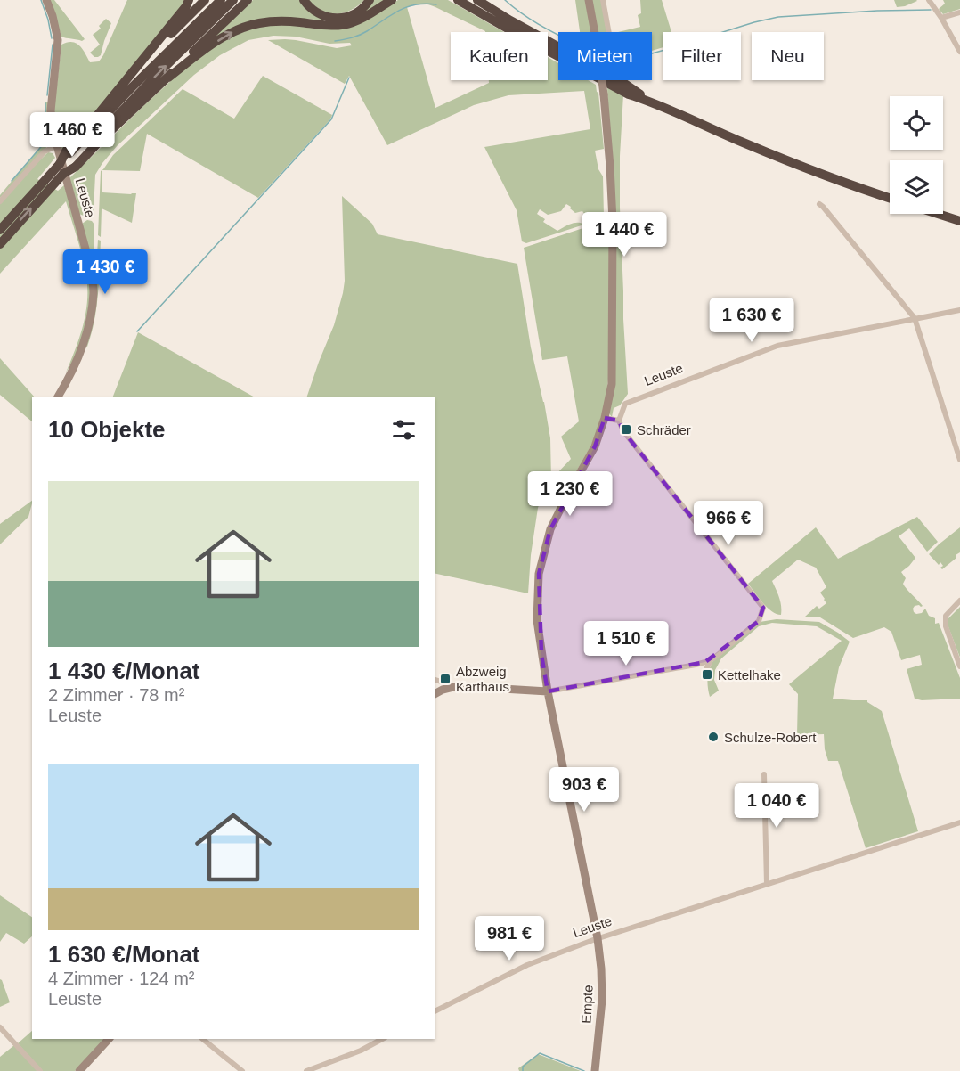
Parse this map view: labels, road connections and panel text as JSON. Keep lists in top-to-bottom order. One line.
{"streets":{"main road":["Leuste","Empte"]},"crossings":[["Leuste","Empte"]],"places":{"transit":["Schräder","Kettelhake","Abzweig Karthaus"],"other":["Schulze-Robert"]},"page":{"chip":["Kaufen","Mieten","Filter","Neu"],"price":["1 460 €","1 440 €","1 430 €","1 630 €","1 230 €","966 €","1 510 €","903 €","1 040 €","981 €"],"heading":"10 Objekte","list":[{"name":"1 430 €/Monat","note":"2 Zimmer · 78 m² · Leuste"},{"name":"1 630 €/Monat","note":"4 Zimmer · 124 m² · Leuste"}]}}
